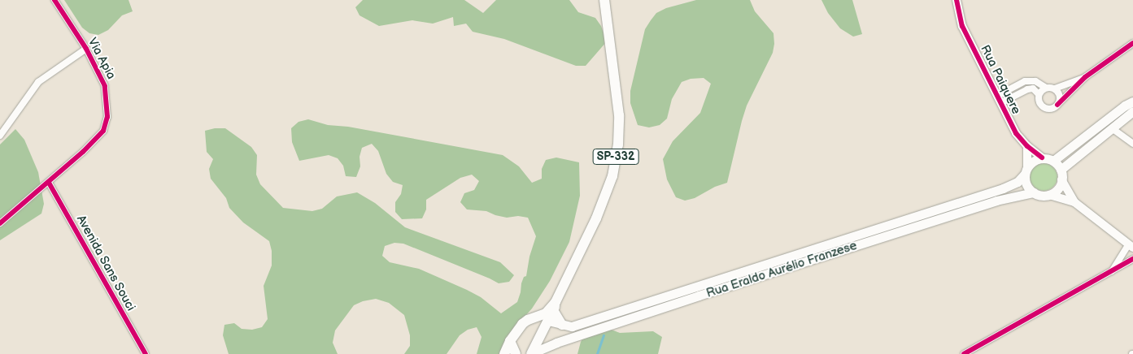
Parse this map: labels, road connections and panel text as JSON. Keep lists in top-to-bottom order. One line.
{"streets":{"main road":["SP-332","Rua Eraldo Aurélio Franzese"],"street":["Via Apia","Rua Paiquere","Avenida Sans Souci"]},"crossings":[["Via Apia","Avenida Sans Souci"],["Rua Paiquere","Rua Eraldo Aurélio Franzese"],["SP-332","Rua Eraldo Aurélio Franzese"]]}
